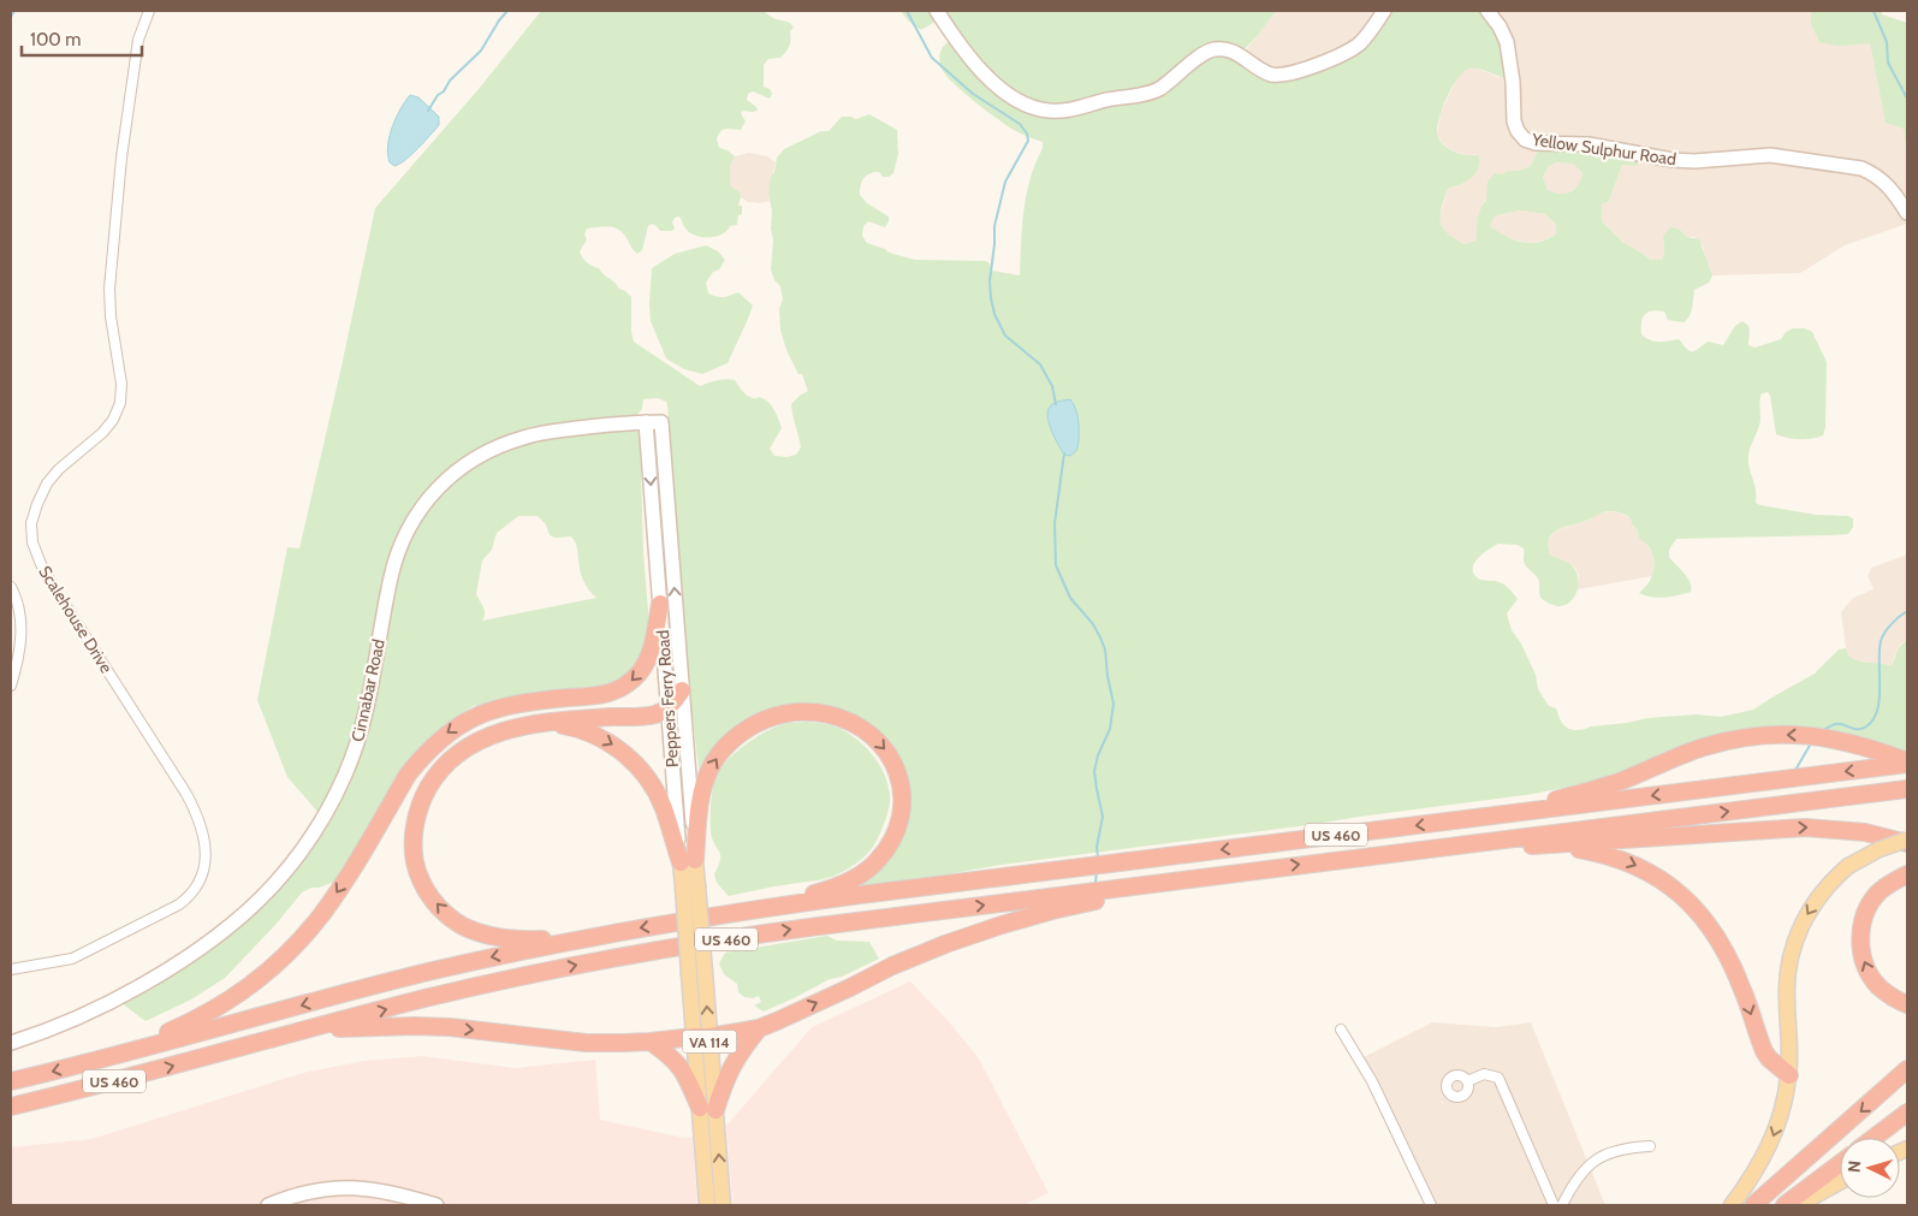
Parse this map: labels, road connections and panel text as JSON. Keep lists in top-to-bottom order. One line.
{"streets":{"highway":["US 460"],"main road":["Peppers Ferry Road","VA 114"],"street":["Yellow Sulphur Road","Scalehouse Drive","Cinnabar Road"]},"crossings":[["Cinnabar Road","Peppers Ferry Road"],["Peppers Ferry Road","VA 114"]],"scale_bar":"100 m","north":"left"}
